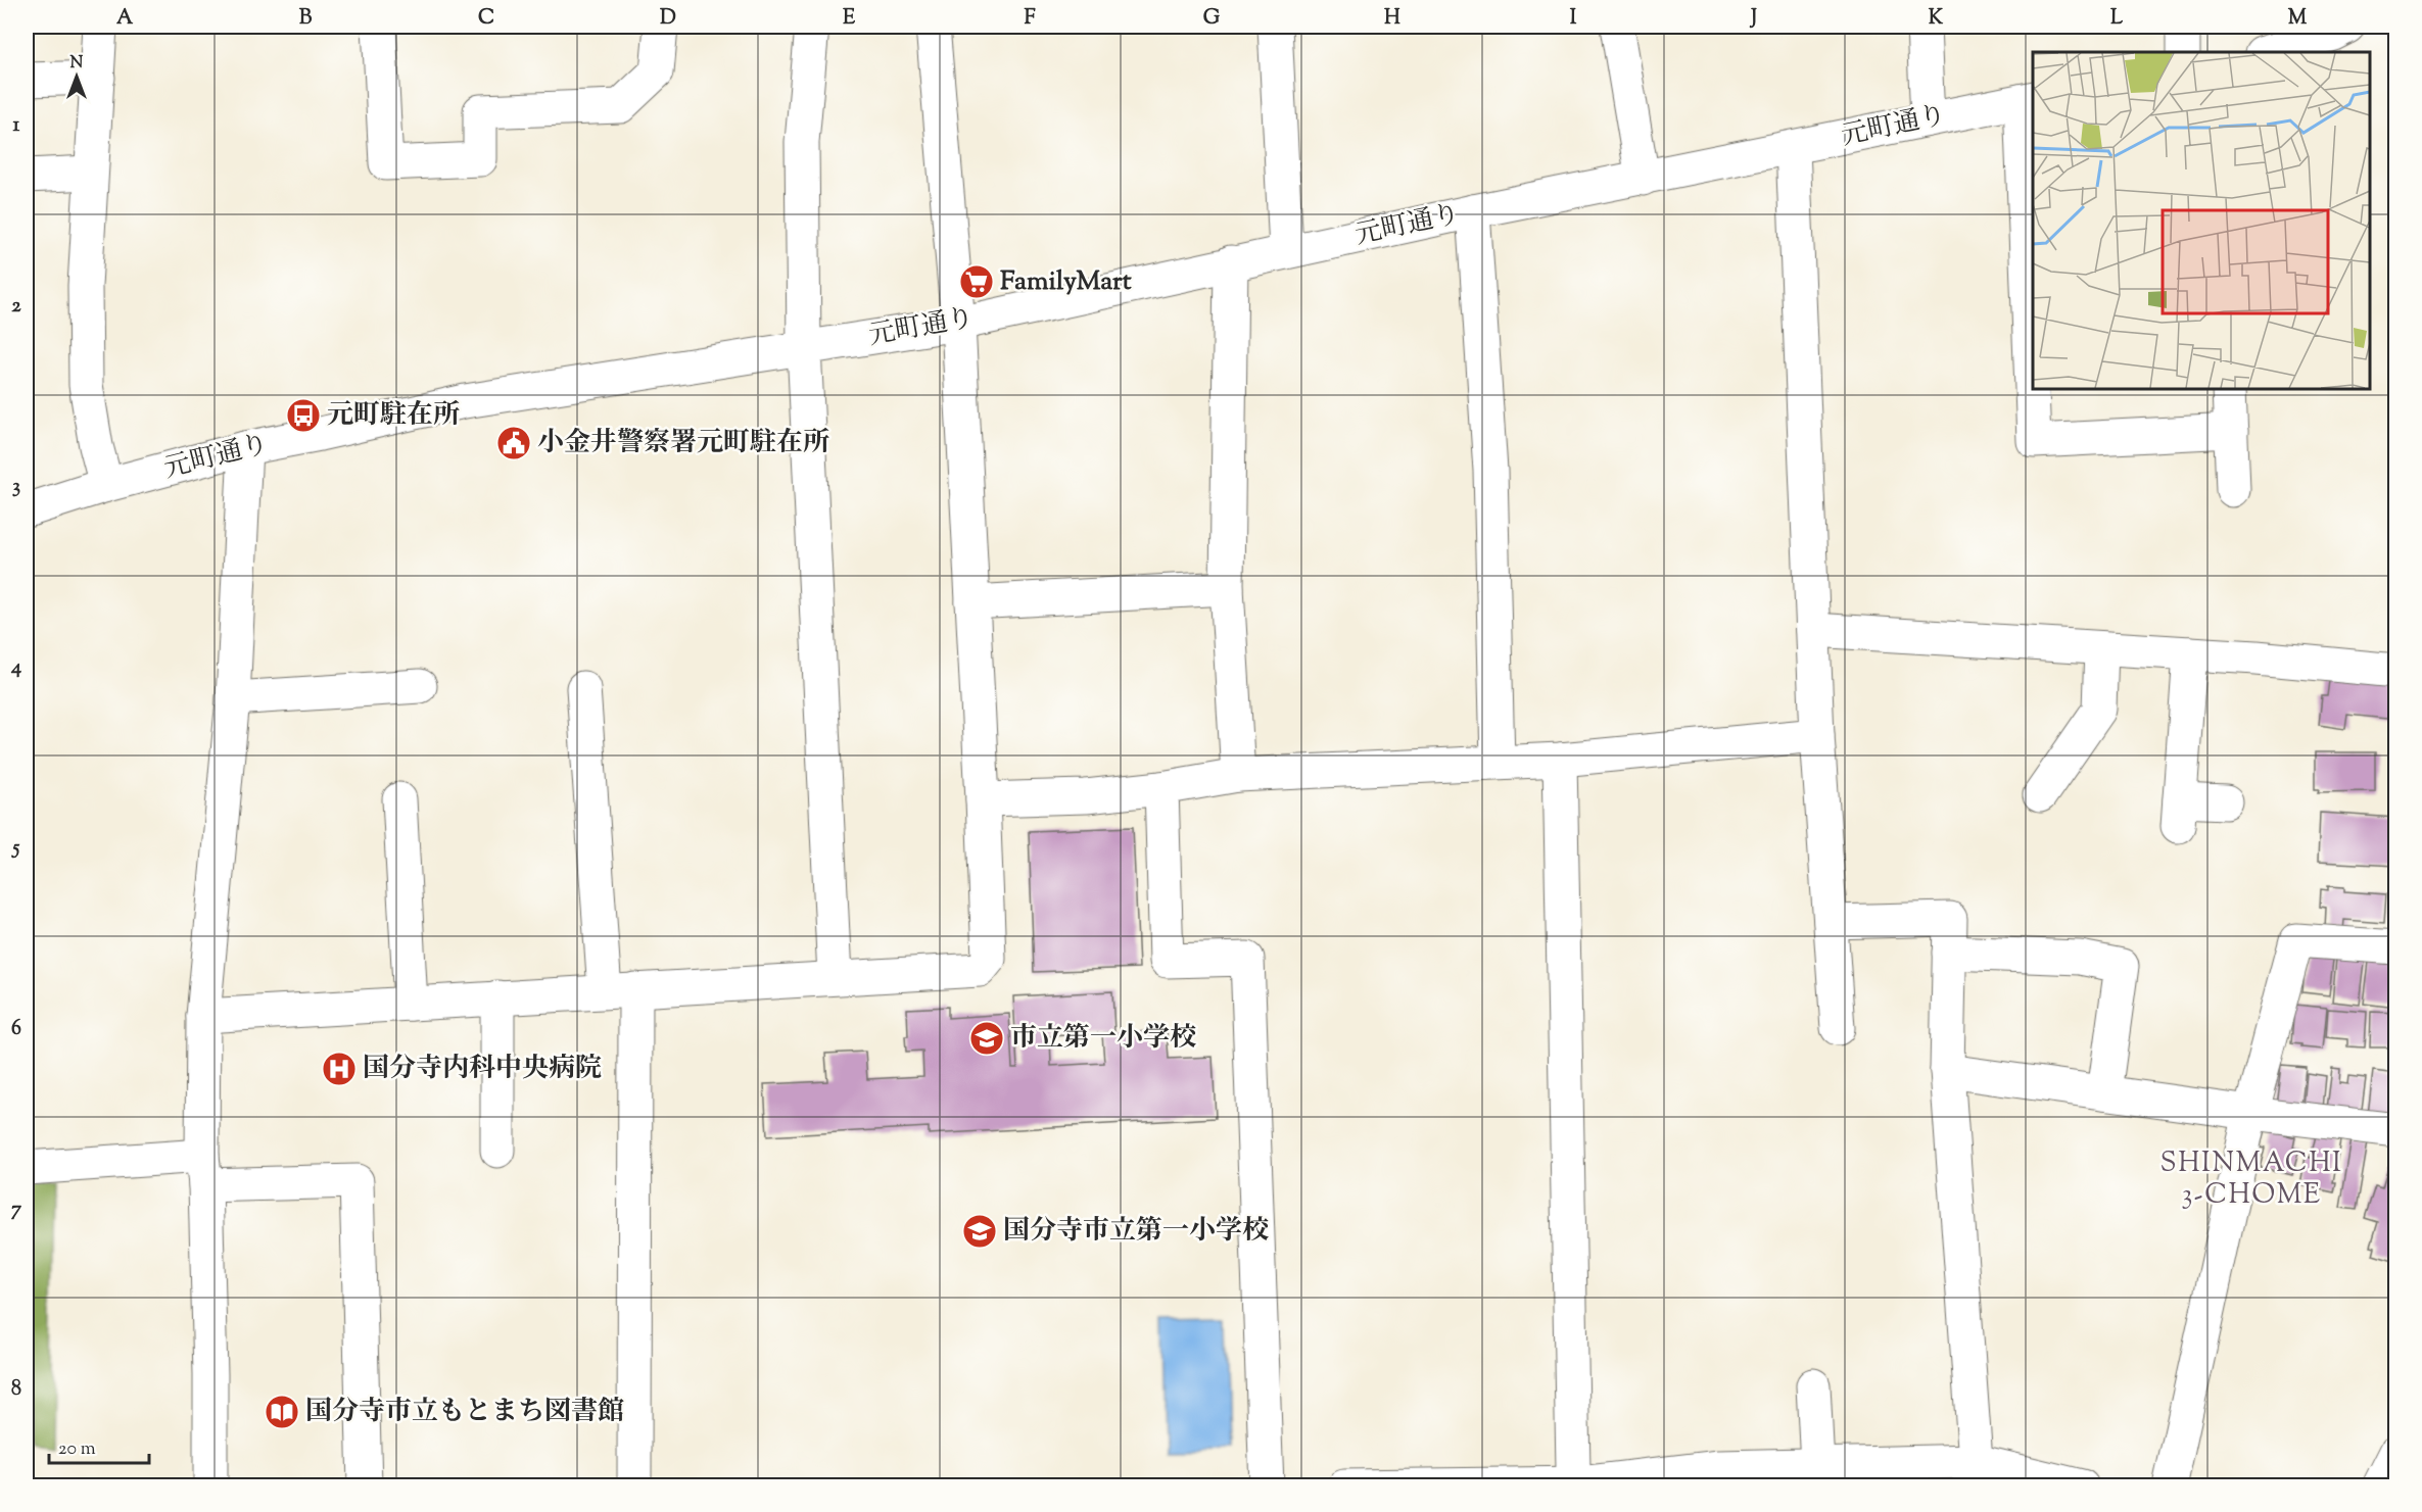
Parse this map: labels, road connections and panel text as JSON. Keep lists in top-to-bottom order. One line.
{"streets":{"street":["元町通り"]},"districts":["SHINMACHI 3-CHOME"],"places":{"supermarket":["FamilyMart"],"bus stop":["元町駐在所"],"public building":["小金井警察署元町駐在所"],"school or university":["市立第一小学校","国分寺市立第一小学校"],"hospital":["国分寺内科中央病院"],"library":["国分寺市立もとまち図書館"]},"scale_bar":"20 m","north":"top","grid":{"columns":["A","B","C","D","E","F","G","H","I","J","K","L","M"],"rows":["1","2","3","4","5","6","7","8"]}}
